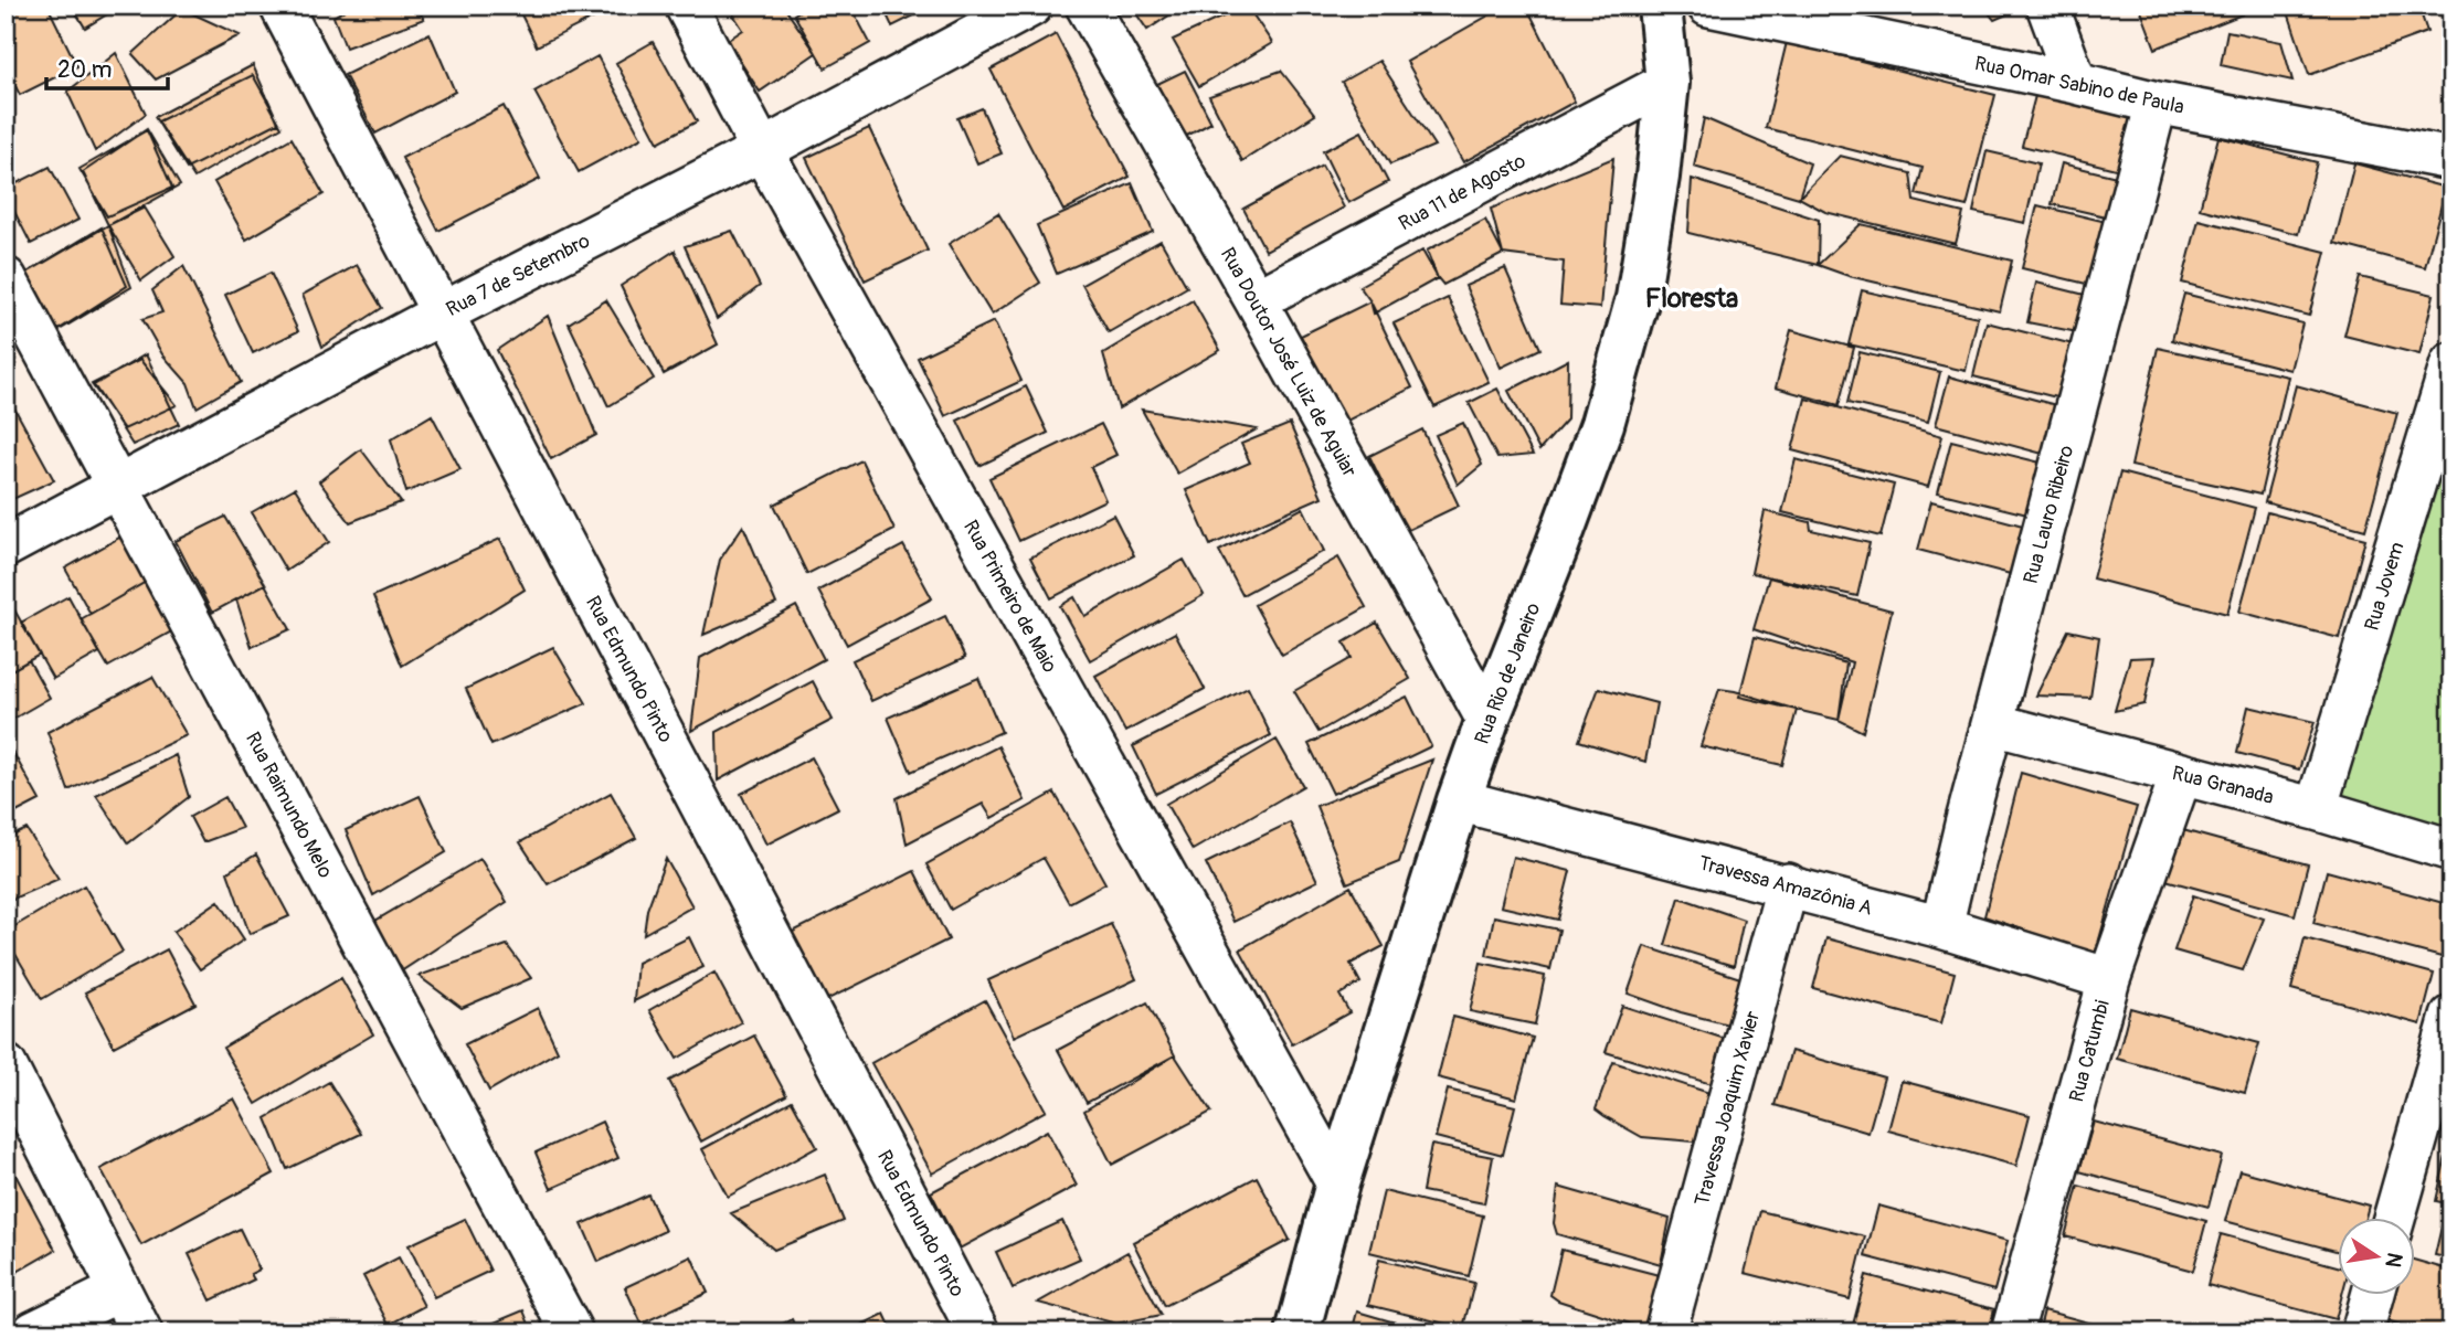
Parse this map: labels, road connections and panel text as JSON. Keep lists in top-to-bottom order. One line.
{"streets":{"main road":["Rua Rio de Janeiro"],"street":["Rua Omar Sabino de Paula","Rua 11 de Agosto","Rua 7 de Setembro","Rua Doutor José Luiz de Aguiar","Rua Lauro Ribeiro","Rua Jovem","Rua Primeiro de Maio","Rua Edmundo Pinto","Rua Granada","Rua Raimundo Melo","Travessa Amazônia A","Rua Catumbi","Travessa Joaquim Xavier"]},"crossings":[["Rua Omar Sabino de Paula","Rua Lauro Ribeiro"],["Rua 11 de Agosto","Rua Doutor José Luiz de Aguiar"],["Rua 11 de Agosto","Rua Rio de Janeiro"],["Rua 7 de Setembro","Rua Primeiro de Maio"],["Rua 7 de Setembro","Rua Edmundo Pinto"],["Rua 7 de Setembro","Rua Raimundo Melo"],["Rua Doutor José Luiz de Aguiar","Rua Rio de Janeiro"],["Rua Lauro Ribeiro","Rua Granada"],["Rua Lauro Ribeiro","Travessa Amazônia A"],["Rua Jovem","Rua Granada"],["Rua Primeiro de Maio","Rua Rio de Janeiro"],["Rua Rio de Janeiro","Travessa Amazônia A"],["Rua Granada","Rua Catumbi"],["Travessa Amazônia A","Rua Catumbi"],["Travessa Amazônia A","Travessa Joaquim Xavier"]],"districts":["Floresta"],"scale_bar":"20 m","north":"right"}
